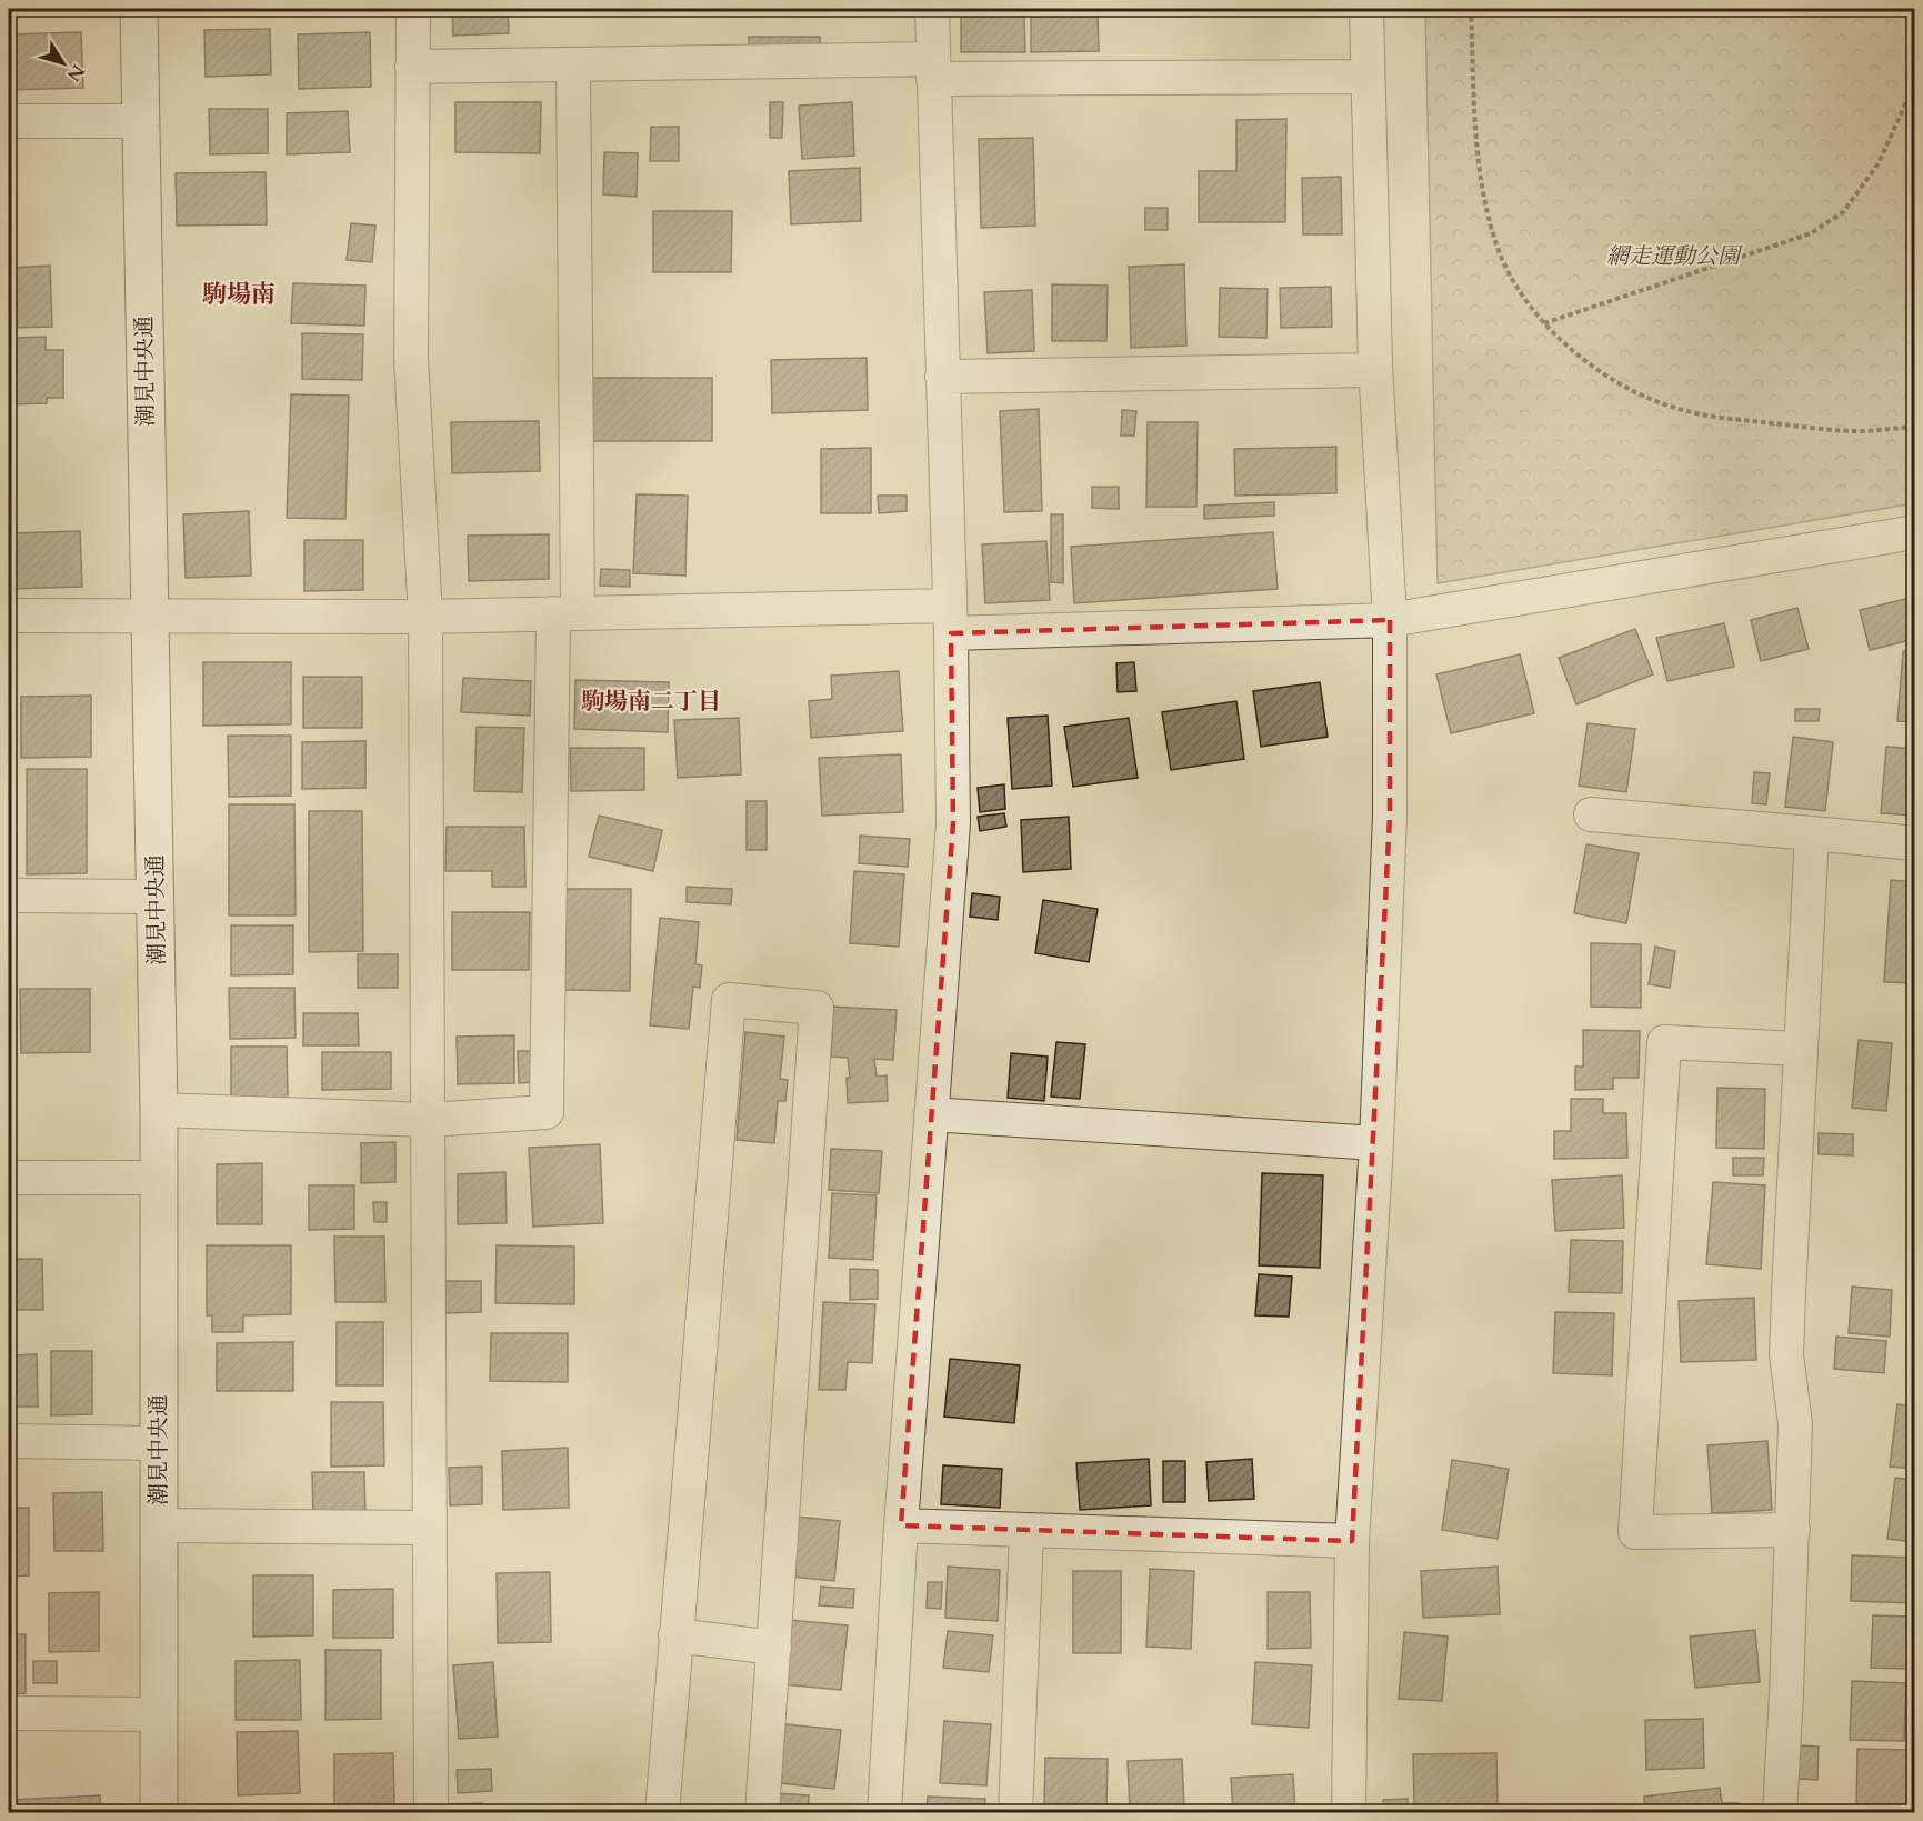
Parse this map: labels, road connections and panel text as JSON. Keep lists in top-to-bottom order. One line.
{"streets":{"street":["潮見中央通"]},"districts":["駒場南","駒場南二丁目"],"parks":["網走運動公園"],"north":"bottom right"}
